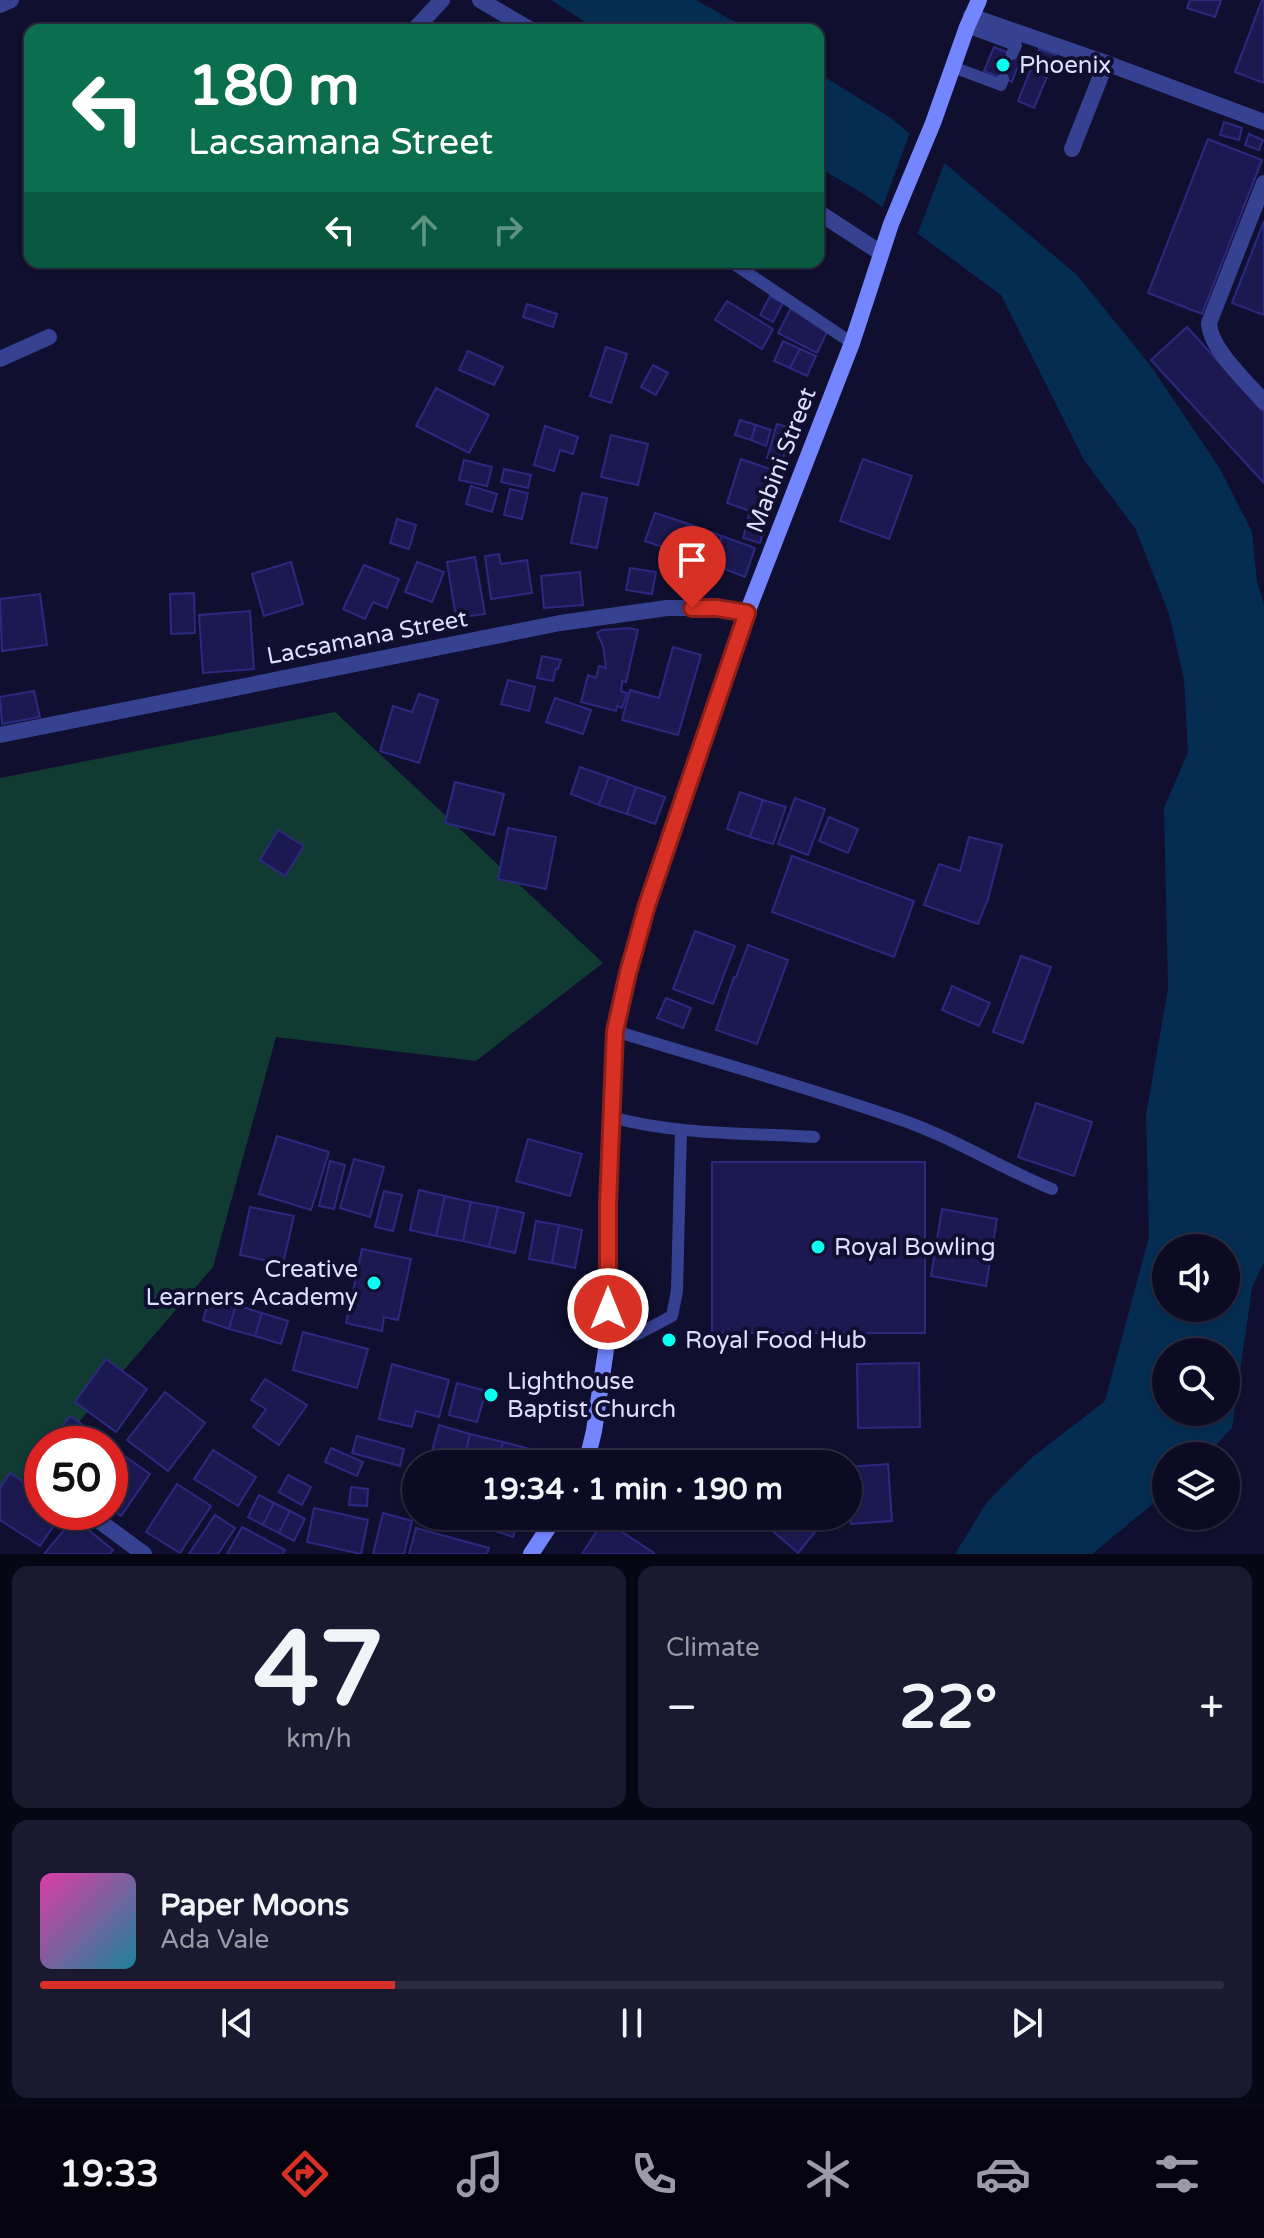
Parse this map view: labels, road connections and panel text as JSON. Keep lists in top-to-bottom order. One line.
{"streets":{"main road":["Mabini Street"],"street":["Lacsamana Street"]},"crossings":[["Mabini Street","Lacsamana Street"]],"places":["Phoenix","Royal Bowling","Creative Learners Academy","Royal Food Hub","Lighthouse Baptist Church"],"page":{"turn":["180 m","Lacsamana Street"],"limit":"50","trip":"19:34 · 1 min · 190 m","tile":[["47","km/h"],"Climate"],"heat":["−","22°","+"],"song":["Paper Moons","Ada Vale"],"tabs":"19:33"}}
